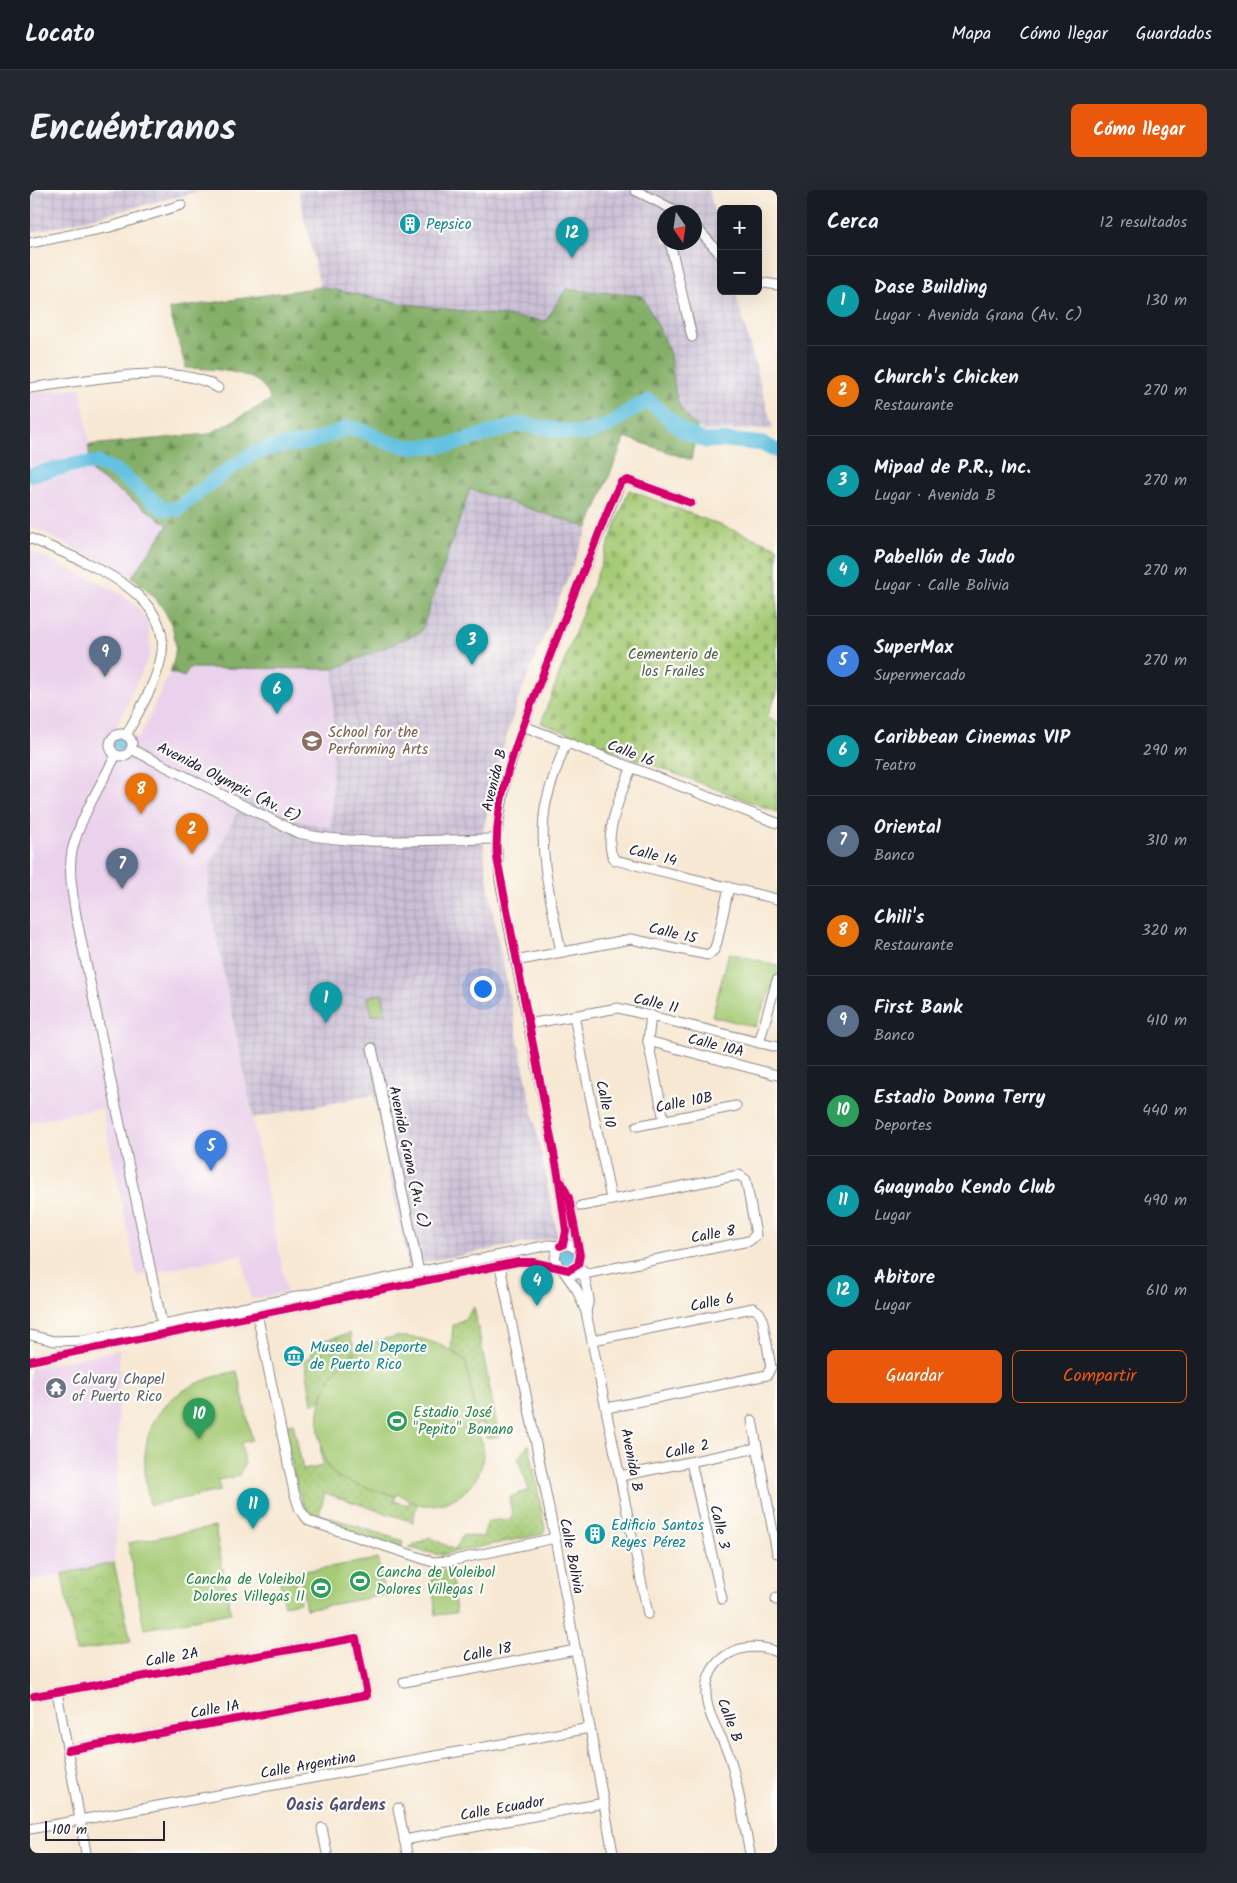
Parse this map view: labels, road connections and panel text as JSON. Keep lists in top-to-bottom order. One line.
{"streets":{"street":["Calle 16","Avenida B","Avenida Olympic (Av. E)","Calle 14","Calle 15","Calle 11","Calle 10A","Calle 10B","Calle 10","Avenida Grana (Av. C)","Calle 8","Calle 6","Calle 2","Calle 3","Calle Bolivia","Calle 18","Calle 2A","Calle 1A","Calle B","Calle Argentina","Calle Ecuador"]},"crossings":[["Calle 16","Avenida B"],["Calle 16","Calle 14"],["Avenida B","Avenida Olympic (Av. E)"],["Avenida B","Calle 15"],["Avenida B","Calle 11"],["Avenida B","Calle 8"],["Avenida B","Calle 6"],["Avenida B","Calle 2"],["Calle 14","Calle 15"],["Calle 11","Calle 10"],["Calle 10","Calle 8"],["Calle 8","Calle Bolivia"],["Calle 2","Calle 3"],["Calle Bolivia","Calle 18"],["Calle Bolivia","Calle Argentina"],["Calle Bolivia","Calle Ecuador"],["Calle 2A","Calle 1A"]],"districts":["Oasis Gardens"],"parks":["Cementerio de los Frailes"],"places":{"building":["Pepsico","Edificio Santos Reyes Pérez"],"school or university":["School for the Performing Arts"],"museum":["Museo del Deporte de Puerto Rico"],"temple":["Calvary Chapel of Puerto Rico"],"sports":["Estadio José \"Pepito\" Bonano","Cancha de Voleibol Dolores Villegas I","Cancha de Voleibol Dolores Villegas II"]},"scale_bar":"100 m","north":"bottom","page":{"header":"Locato","nav":["Mapa","Cómo llegar","Guardados"],"title":"Encuéntranos","buttons":["Cómo llegar",["Guardar","Compartir"]],"heading":["Cerca","12 resultados"],"map_buttons":["+","−"],"pins":["12","3","9","6","8","2","7","1","5","4","10","11"],"list":[{"mark":"1","name":"Dase Building","note":"Lugar · Avenida Grana (Av. C)","value":"130 m"},{"mark":"2","name":"Church's Chicken","note":"Restaurante","value":"270 m"},{"mark":"3","name":"Mipad de P.R., Inc.","note":"Lugar · Avenida B","value":"270 m"},{"mark":"4","name":"Pabellón de Judo","note":"Lugar · Calle Bolivia","value":"270 m"},{"mark":"5","name":"SuperMax","note":"Supermercado","value":"270 m"},{"mark":"6","name":"Caribbean Cinemas VIP","note":"Teatro","value":"290 m"},{"mark":"7","name":"Oriental","note":"Banco","value":"310 m"},{"mark":"8","name":"Chili's","note":"Restaurante","value":"320 m"},{"mark":"9","name":"First Bank","note":"Banco","value":"410 m"},{"mark":"10","name":"Estadio Donna Terry","note":"Deportes","value":"440 m"},{"mark":"11","name":"Guaynabo Kendo Club","note":"Lugar","value":"490 m"},{"mark":"12","name":"Abitore","note":"Lugar","value":"610 m"}],"scale":"100 m"}}
